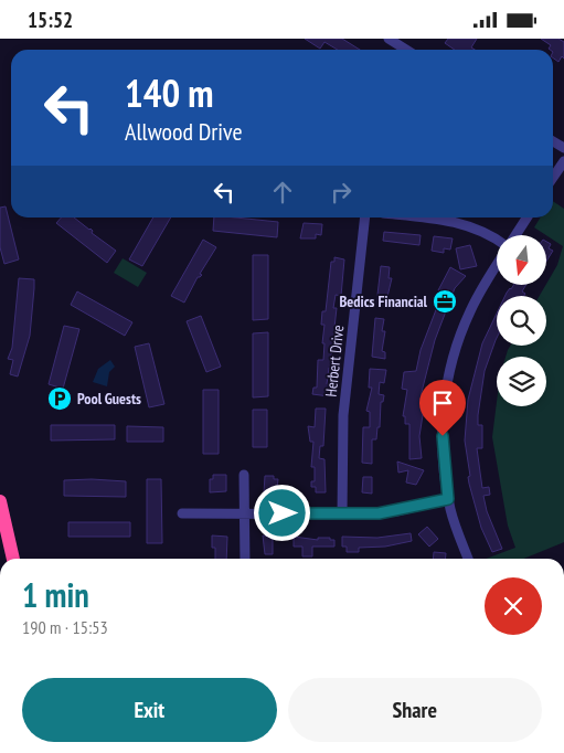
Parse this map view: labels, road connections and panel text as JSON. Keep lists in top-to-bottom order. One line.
{"streets":{"street":["Herbert Drive"]},"places":{"office":["Bedics Financial"],"parking":["Pool Guests"]},"north":"bottom","page":{"status":"15:52","turn":["140 m","Allwood Drive"],"heading":["1 min","190 m · 15:53"],"buttons":["Exit","Share"]}}
